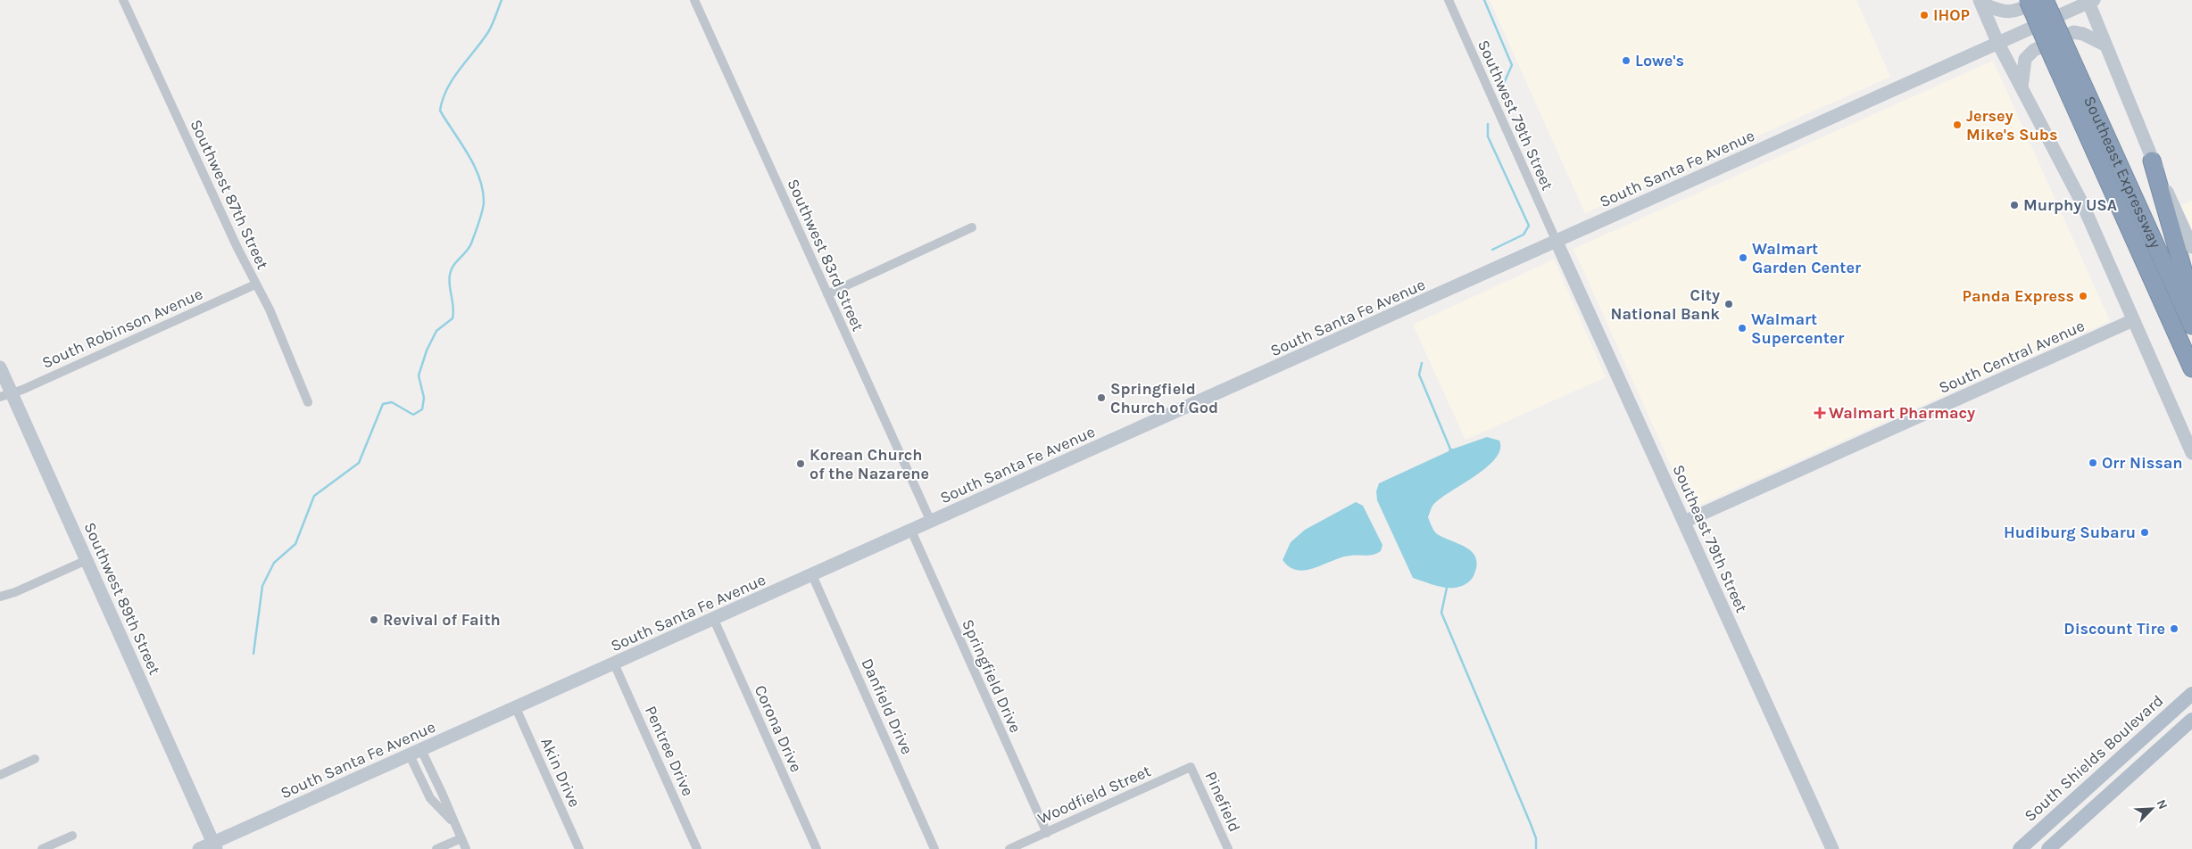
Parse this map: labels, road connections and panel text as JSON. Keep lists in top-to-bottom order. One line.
{"streets":{"highway":["Southeast Expressway"],"main road":["South Santa Fe Avenue","South Central Avenue","Southeast 79th Street","Southwest 89th Street","South Shields Boulevard"],"street":["Southwest 79th Street","Southwest 87th Street","Southwest 83rd Street","South Robinson Avenue","Springfield Drive","Danfield Drive","Corona Drive","Pentree Drive","Akin Drive","Woodfield Street","Pinefield"]},"crossings":[["Southwest 79th Street","South Santa Fe Avenue"],["Southwest 79th Street","Southeast 79th Street"],["South Santa Fe Avenue","Southwest 83rd Street"],["South Santa Fe Avenue","Southeast 79th Street"],["South Santa Fe Avenue","Southwest 89th Street"],["South Santa Fe Avenue","Springfield Drive"],["South Santa Fe Avenue","Danfield Drive"],["South Santa Fe Avenue","Corona Drive"],["South Santa Fe Avenue","Pentree Drive"],["South Santa Fe Avenue","Akin Drive"],["Southwest 87th Street","South Robinson Avenue"],["South Robinson Avenue","Southwest 89th Street"],["South Central Avenue","Southeast 79th Street"],["Springfield Drive","Woodfield Street"],["Woodfield Street","Pinefield"]],"places":{"other":["IHOP","Lowe's","Jersey Mike's Subs","Murphy USA","Walmart Garden Center","Panda Express","City National Bank","Walmart Supercenter","Springfield Church of God","Orr Nissan","Korean Church of the Nazarene","Hudiburg Subaru","Revival of Faith","Discount Tire"],"health":["Walmart Pharmacy"]},"north":"top right"}
